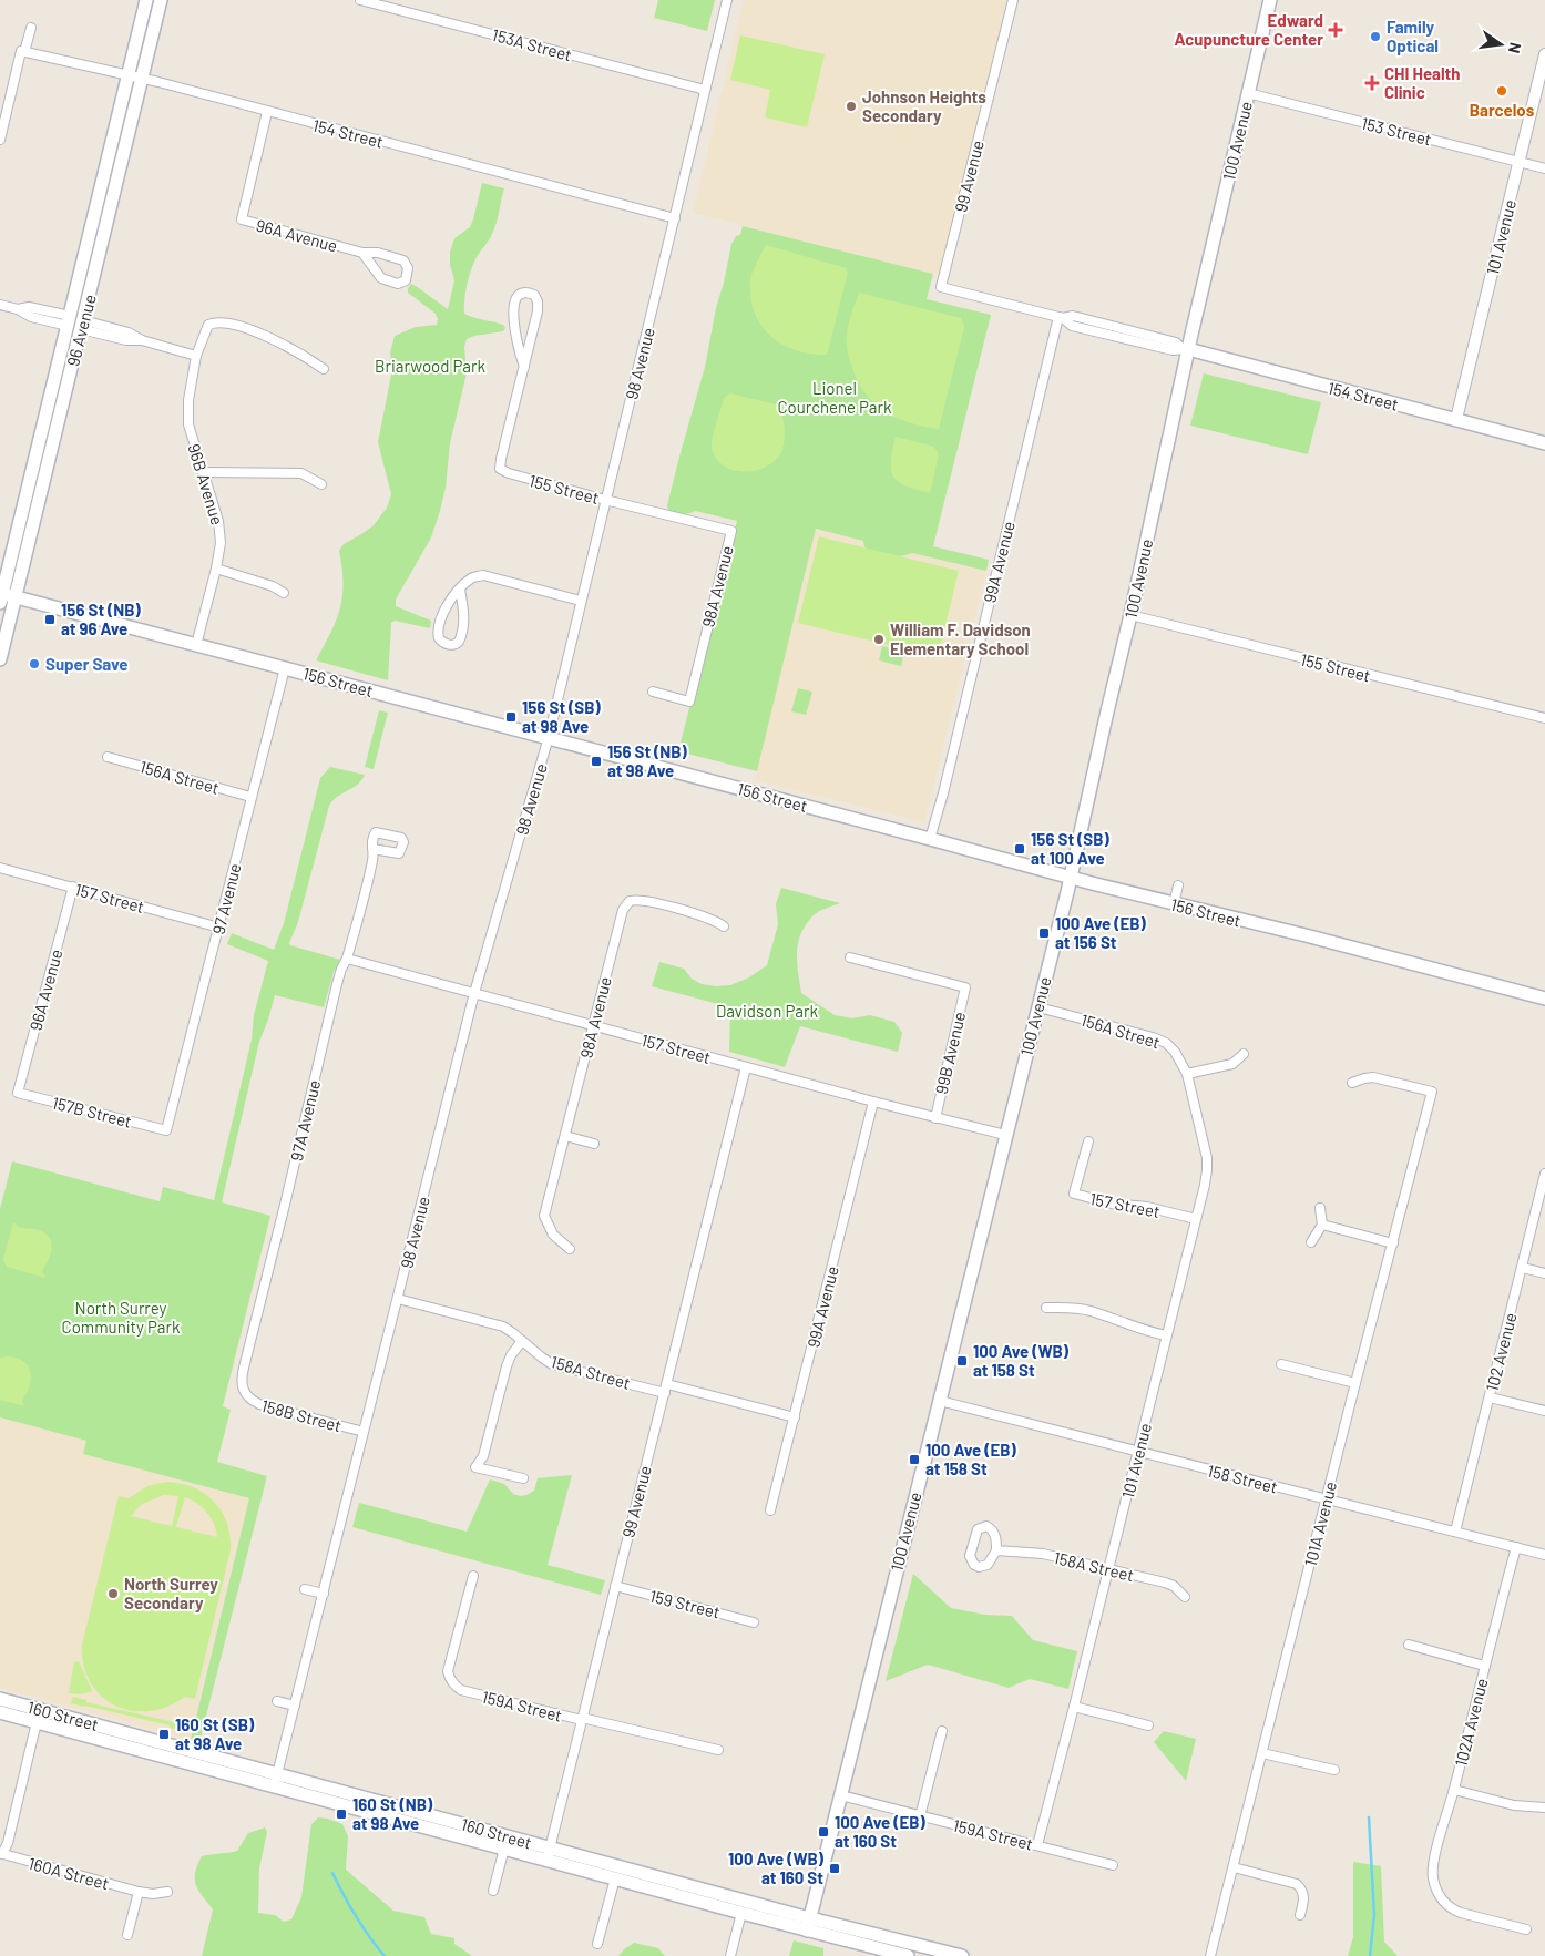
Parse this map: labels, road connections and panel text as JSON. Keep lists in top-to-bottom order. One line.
{"streets":{"main road":["154 Street","100 Avenue","96 Avenue","156 Street","160 Street"],"street":["153A Street","153 Street","99 Avenue","96A Avenue","101 Avenue","98 Avenue","96B Avenue","155 Street","99A Avenue","98A Avenue","156A Street","157 Street","97 Avenue","99B Avenue","157B Street","97A Avenue","102 Avenue","158A Street","158B Street","158 Street","101A Avenue","159 Street","159A Street","102A Avenue","160A Street"]},"crossings":[["153A Street","98 Avenue"],["153 Street","100 Avenue"],["153 Street","101 Avenue"],["154 Street","100 Avenue"],["154 Street","99 Avenue"],["154 Street","96A Avenue"],["154 Street","101 Avenue"],["154 Street","96 Avenue"],["154 Street","98 Avenue"],["154 Street","99A Avenue"],["100 Avenue","155 Street"],["100 Avenue","156 Street"],["100 Avenue","156A Street"],["100 Avenue","157 Street"],["100 Avenue","158 Street"],["100 Avenue","159A Street"],["100 Avenue","160 Street"],["99 Avenue","157 Street"],["99 Avenue","158A Street"],["99 Avenue","159 Street"],["99 Avenue","159A Street"],["99 Avenue","160 Street"],["96A Avenue","157 Street"],["96A Avenue","157B Street"],["101 Avenue","156A Street"],["101 Avenue","157 Street"],["101 Avenue","158A Street"],["101 Avenue","158 Street"],["101 Avenue","159A Street"],["96 Avenue","156 Street"],["98 Avenue","155 Street"],["98 Avenue","156 Street"],["98 Avenue","157 Street"],["98 Avenue","158A Street"],["98 Avenue","158B Street"],["98 Avenue","160 Street"],["96B Avenue","156 Street"],["155 Street","98A Avenue"],["99A Avenue","156 Street"],["99A Avenue","157 Street"],["99A Avenue","158A Street"],["98A Avenue","157 Street"],["156 Street","97 Avenue"],["156A Street","97 Avenue"],["157 Street","97 Avenue"],["157 Street","99B Avenue"],["157 Street","97A Avenue"],["97 Avenue","157B Street"],["97A Avenue","158B Street"],["102 Avenue","158 Street"],["158 Street","101A Avenue"],["158 Street","102A Avenue"]],"parks":["Briarwood Park","Lionel Courchene Park","Davidson Park","North Surrey Community Park"],"places":{"health":["Edward Acupuncture Center","CHI Health Clinic"],"other":["Family Optical","Barcelos","Johnson Heights Secondary","William F. Davidson Elementary School","Super Save","North Surrey Secondary"],"transit":["156 St (NB) at 96 Ave","156 St (SB) at 98 Ave","156 St (NB) at 98 Ave","156 St (SB) at 100 Ave","100 Ave (EB) at 156 St","100 Ave (WB) at 158 St","100 Ave (EB) at 158 St","160 St (SB) at 98 Ave","160 St (NB) at 98 Ave","100 Ave (EB) at 160 St","100 Ave (WB) at 160 St"]},"north":"right"}
